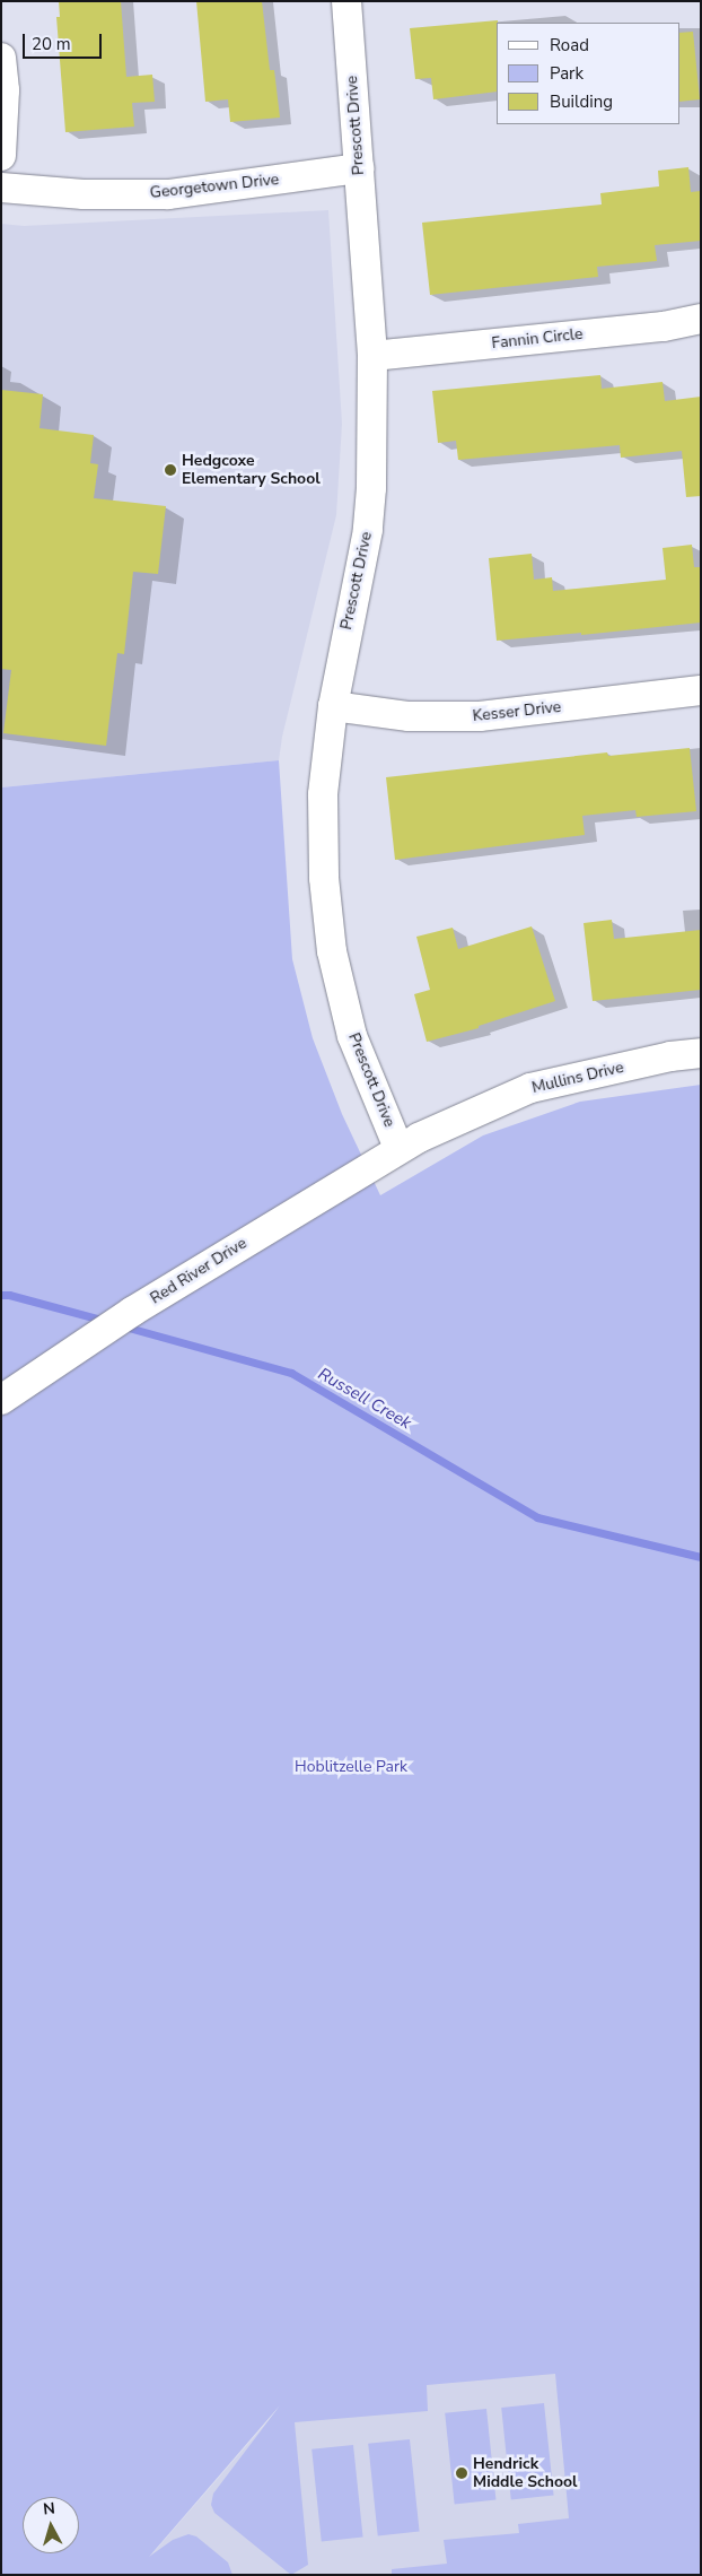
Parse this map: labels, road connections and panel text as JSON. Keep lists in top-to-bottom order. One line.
{"streets":{"street":["Prescott Drive","Georgetown Drive","Fannin Circle","Kesser Drive","Mullins Drive","Red River Drive"]},"crossings":[["Prescott Drive","Georgetown Drive"],["Prescott Drive","Fannin Circle"],["Prescott Drive","Kesser Drive"],["Prescott Drive","Mullins Drive"],["Prescott Drive","Red River Drive"],["Mullins Drive","Red River Drive"]],"water":["Russell Creek"],"parks":["Hoblitzelle Park"],"places":["Hedgcoxe Elementary School","Hendrick Middle School"],"legend":["Road","Park","Building"],"scale_bar":"20 m","north":"top"}
